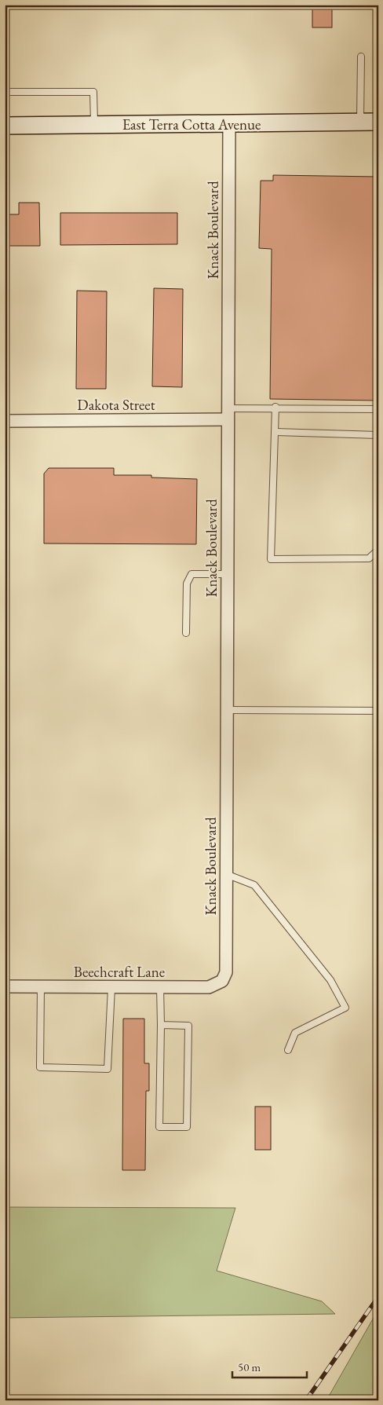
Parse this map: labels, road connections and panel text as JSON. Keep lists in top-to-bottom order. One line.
{"streets":{"main road":["East Terra Cotta Avenue"],"street":["Knack Boulevard","Dakota Street","Beechcraft Lane"]},"crossings":[["East Terra Cotta Avenue","Knack Boulevard"],["Knack Boulevard","Dakota Street"],["Knack Boulevard","Beechcraft Lane"]],"scale_bar":"50 m"}
